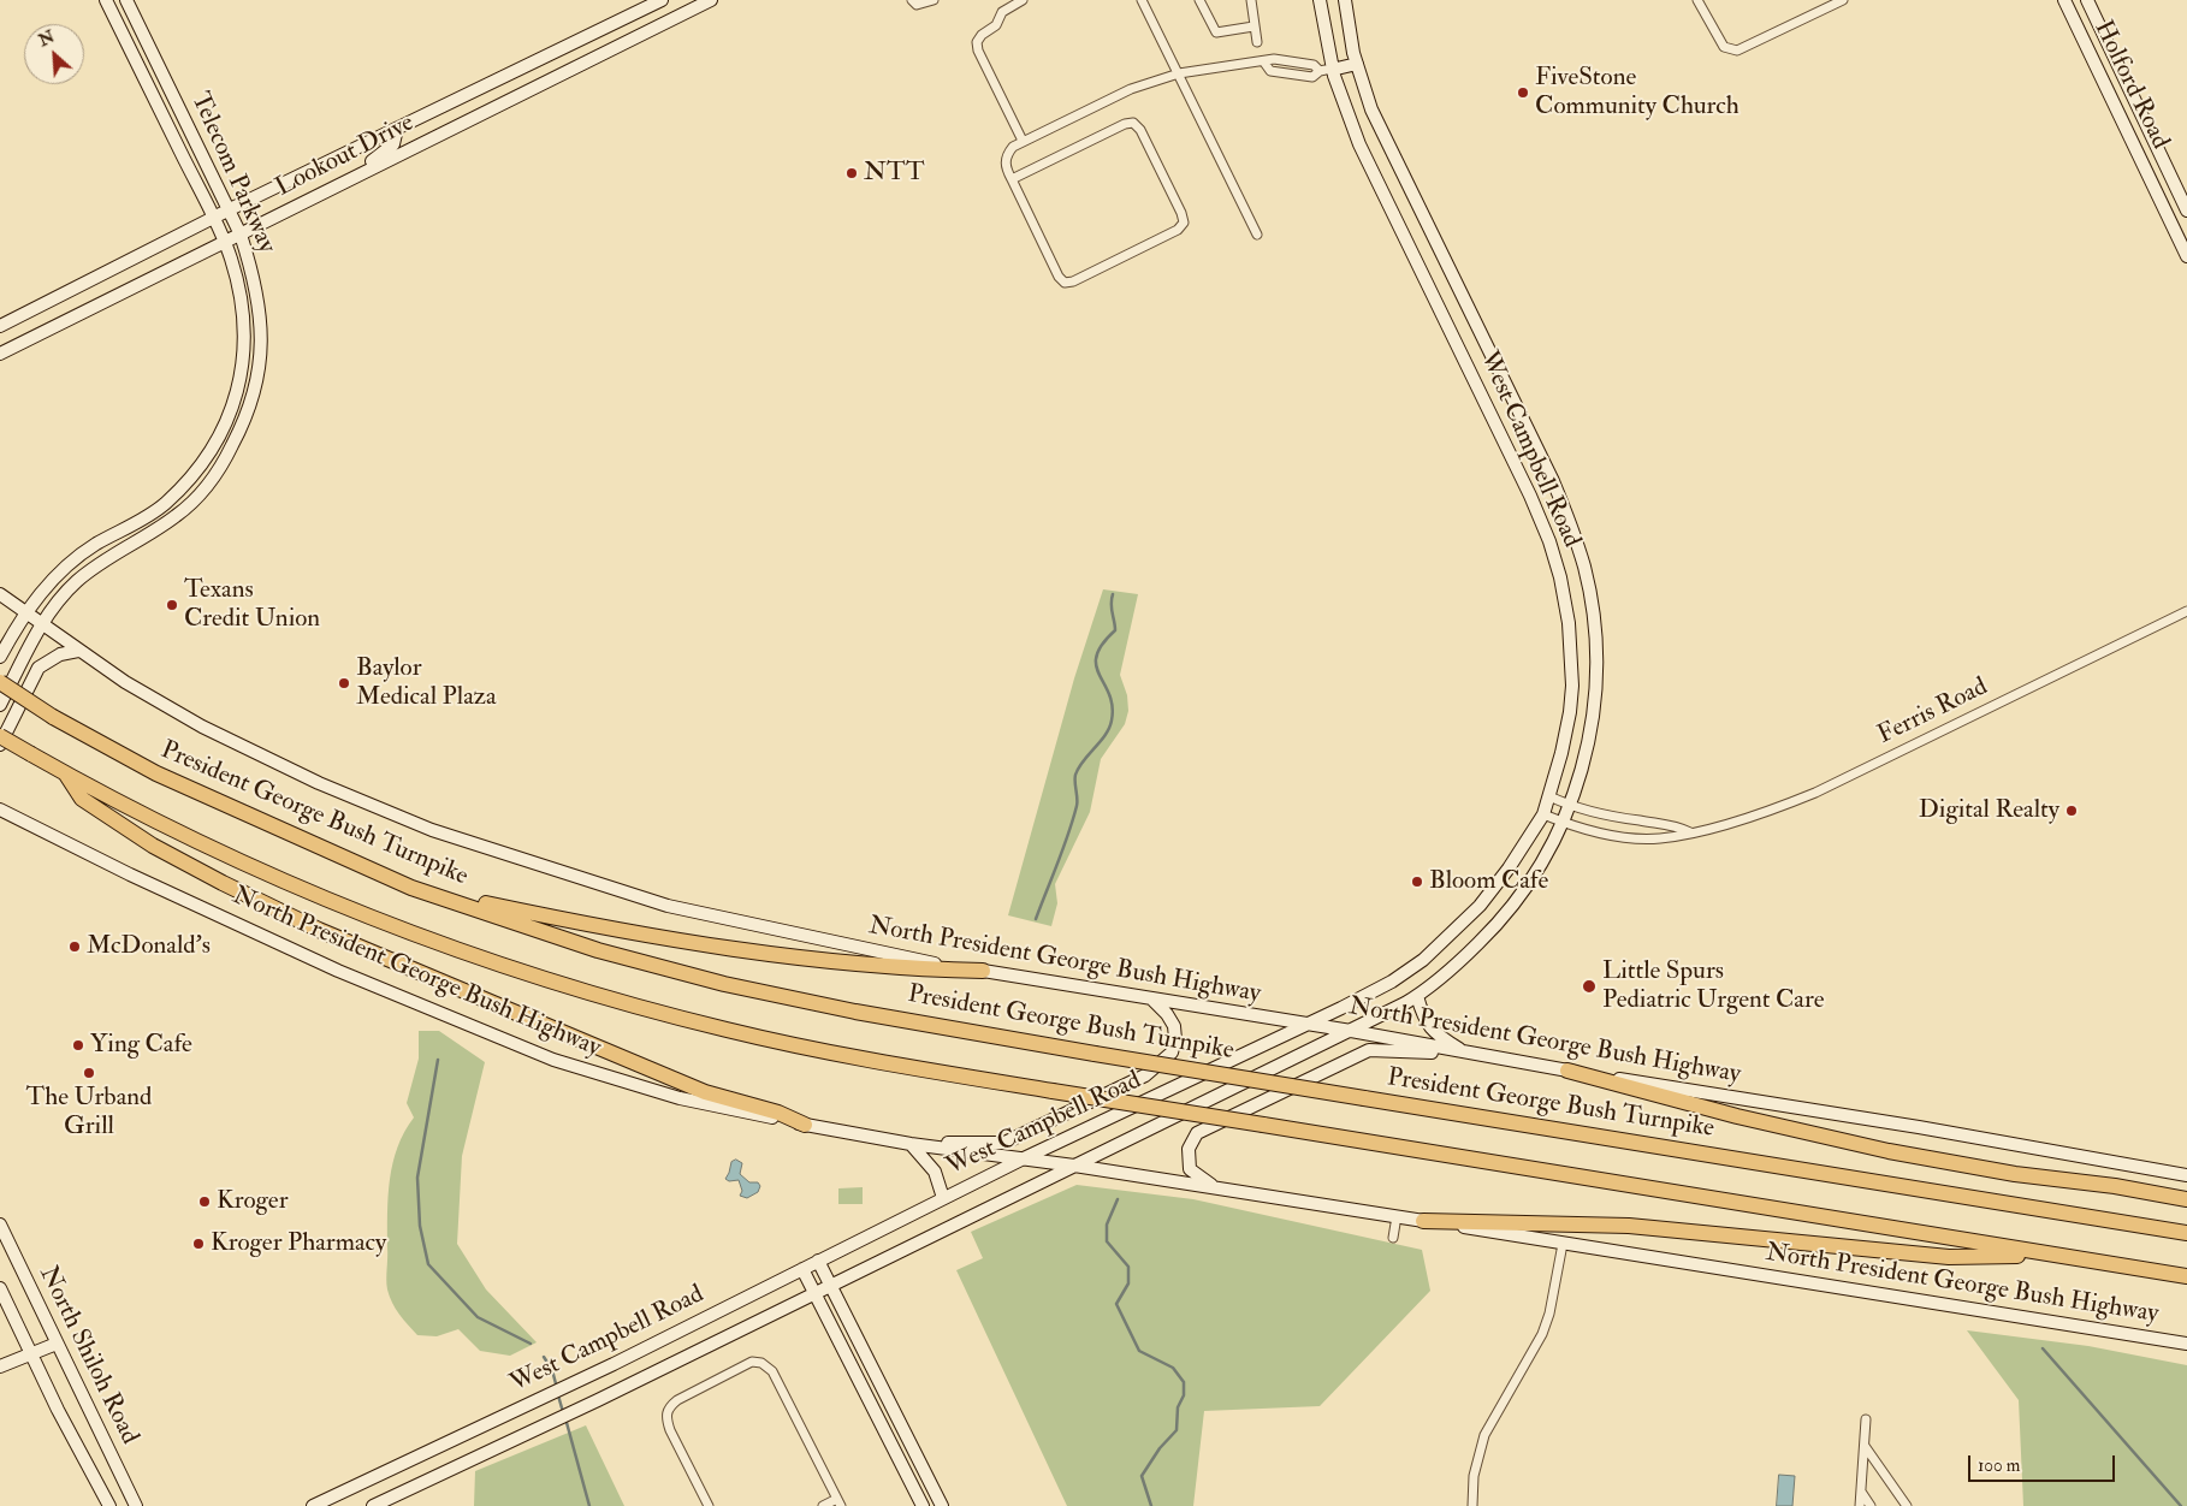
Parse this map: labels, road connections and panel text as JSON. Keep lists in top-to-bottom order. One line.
{"streets":{"highway":["President George Bush Turnpike"],"main road":["Holford Road","Lookout Drive","Telecom Parkway","West Campbell Road","North President George Bush Highway","North Shiloh Road"],"street":["Ferris Road"]},"crossings":[["Lookout Drive","Telecom Parkway"],["Telecom Parkway","North President George Bush Highway"],["West Campbell Road","Ferris Road"],["West Campbell Road","North President George Bush Highway"]],"places":["FiveStone Community Church","NTT","Texans Credit Union","Baylor Medical Plaza","Digital Realty","Bloom Cafe","McDonald's","Little Spurs Pediatric Urgent Care","Ying Cafe","The Urband Grill","Kroger","Kroger Pharmacy"],"scale_bar":"100 m","north":"top left"}
